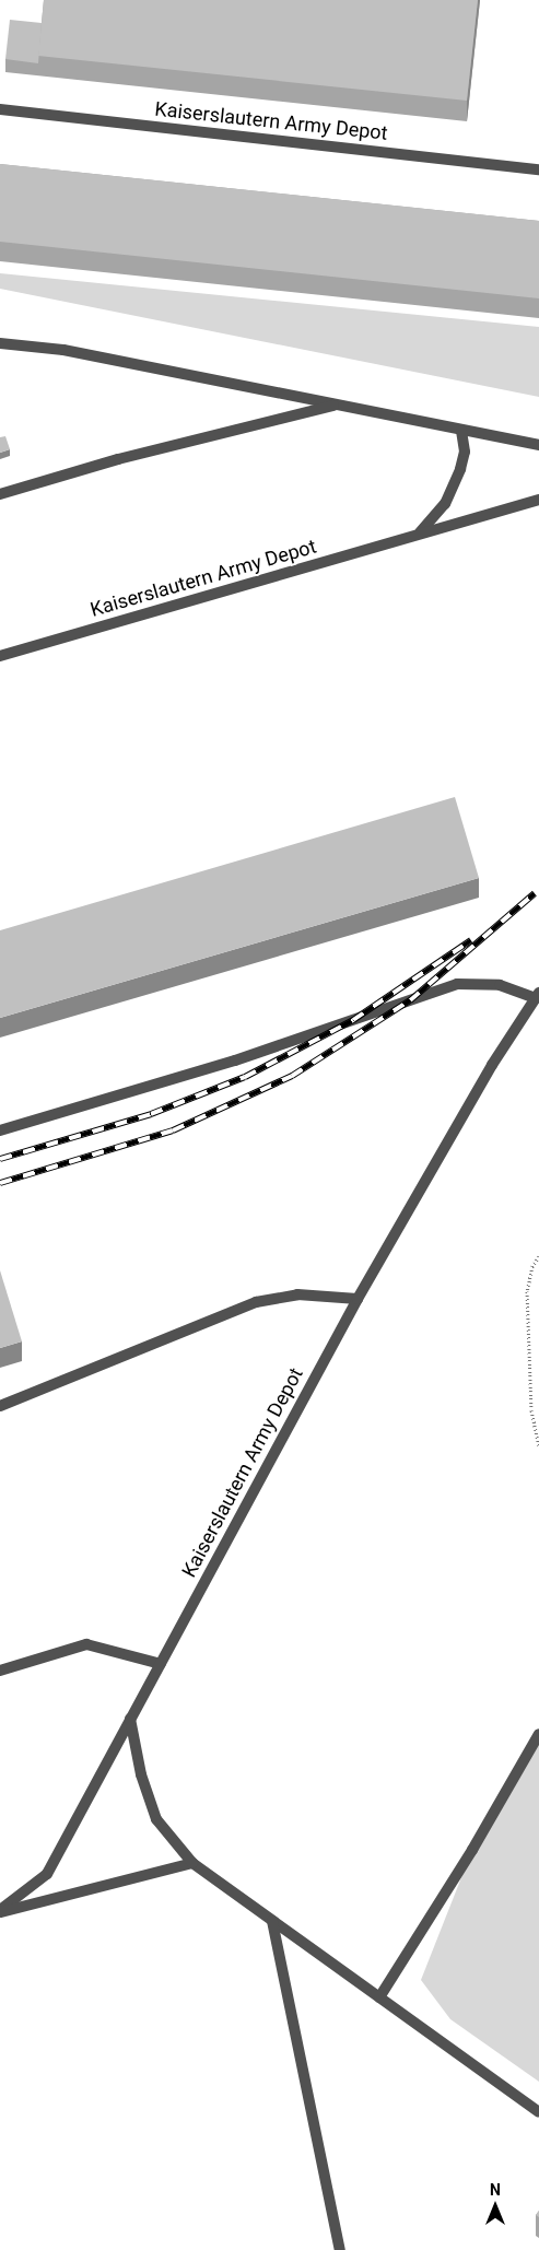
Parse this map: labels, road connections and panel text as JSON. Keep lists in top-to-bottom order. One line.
{"streets":{"lane":["Kaiserslautern Army Depot"]},"north":"top"}
